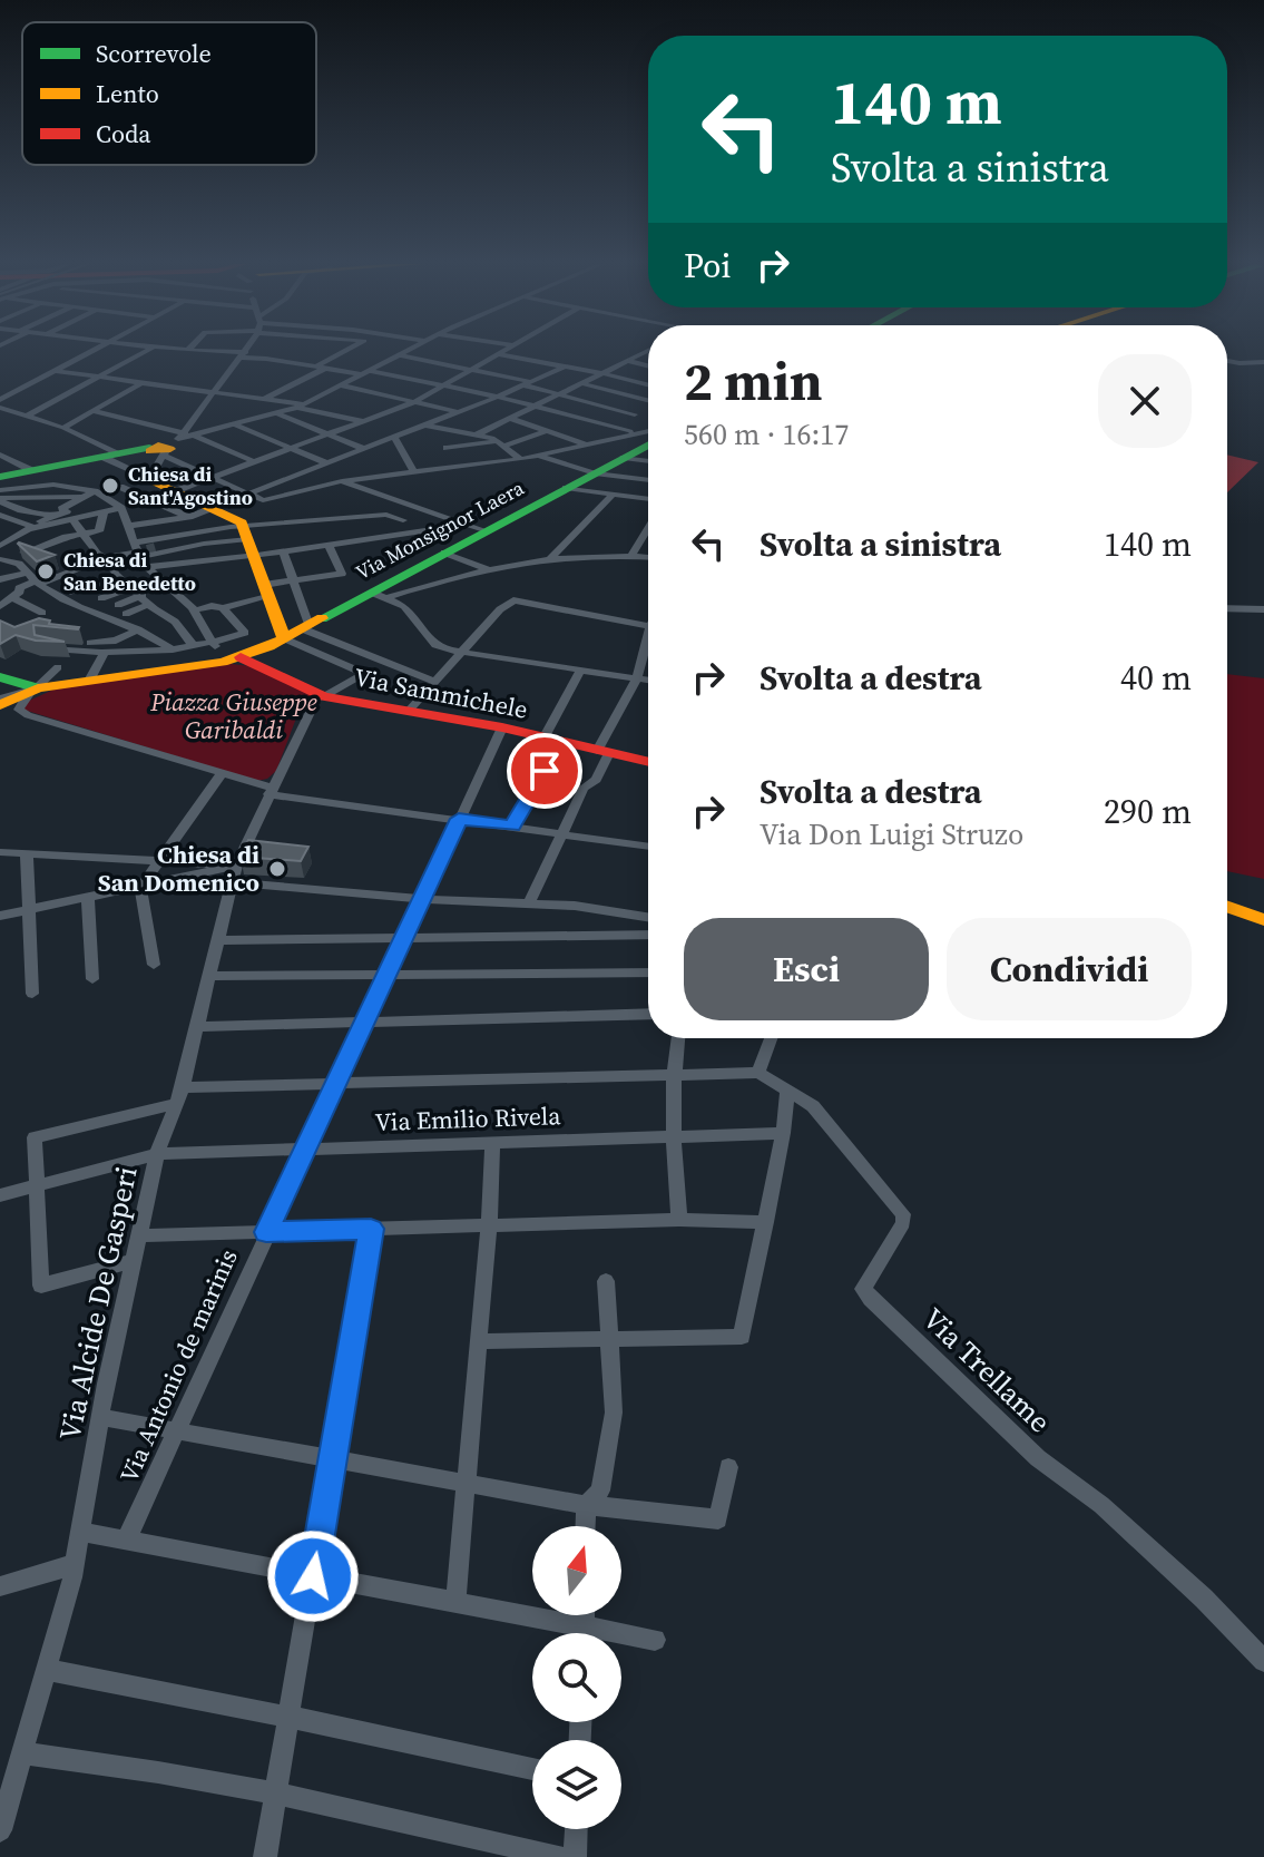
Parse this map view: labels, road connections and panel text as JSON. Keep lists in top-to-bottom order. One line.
{"streets":{"street":["Via Monsignor Laera","Via Sammichele","Via Emilio Rivela","Via Alcide De Gasperi","Via Antonio de marinis","Via Trellame"]},"crossings":[["Via Sammichele","Via Antonio de marinis"],["Via Emilio Rivela","Via Alcide De Gasperi"],["Via Emilio Rivela","Via Antonio de marinis"]],"parks":["Piazza Giuseppe Garibaldi"],"places":["Chiesa di Sant'Agostino","Chiesa di San Benedetto","Chiesa di San Domenico"],"legend":["Scorrevole","Lento","Coda"],"north":"top","page":{"turn":["140 m","Svolta a sinistra"],"then":"Poi","heading":["2 min","560 m · 16:17"],"list":[{"name":"Svolta a sinistra","value":"140 m"},{"name":"Svolta a destra","value":"40 m"},{"name":"Svolta a destra","note":"Via Don Luigi Struzo","value":"290 m"}],"buttons":["Esci","Condividi"]}}
